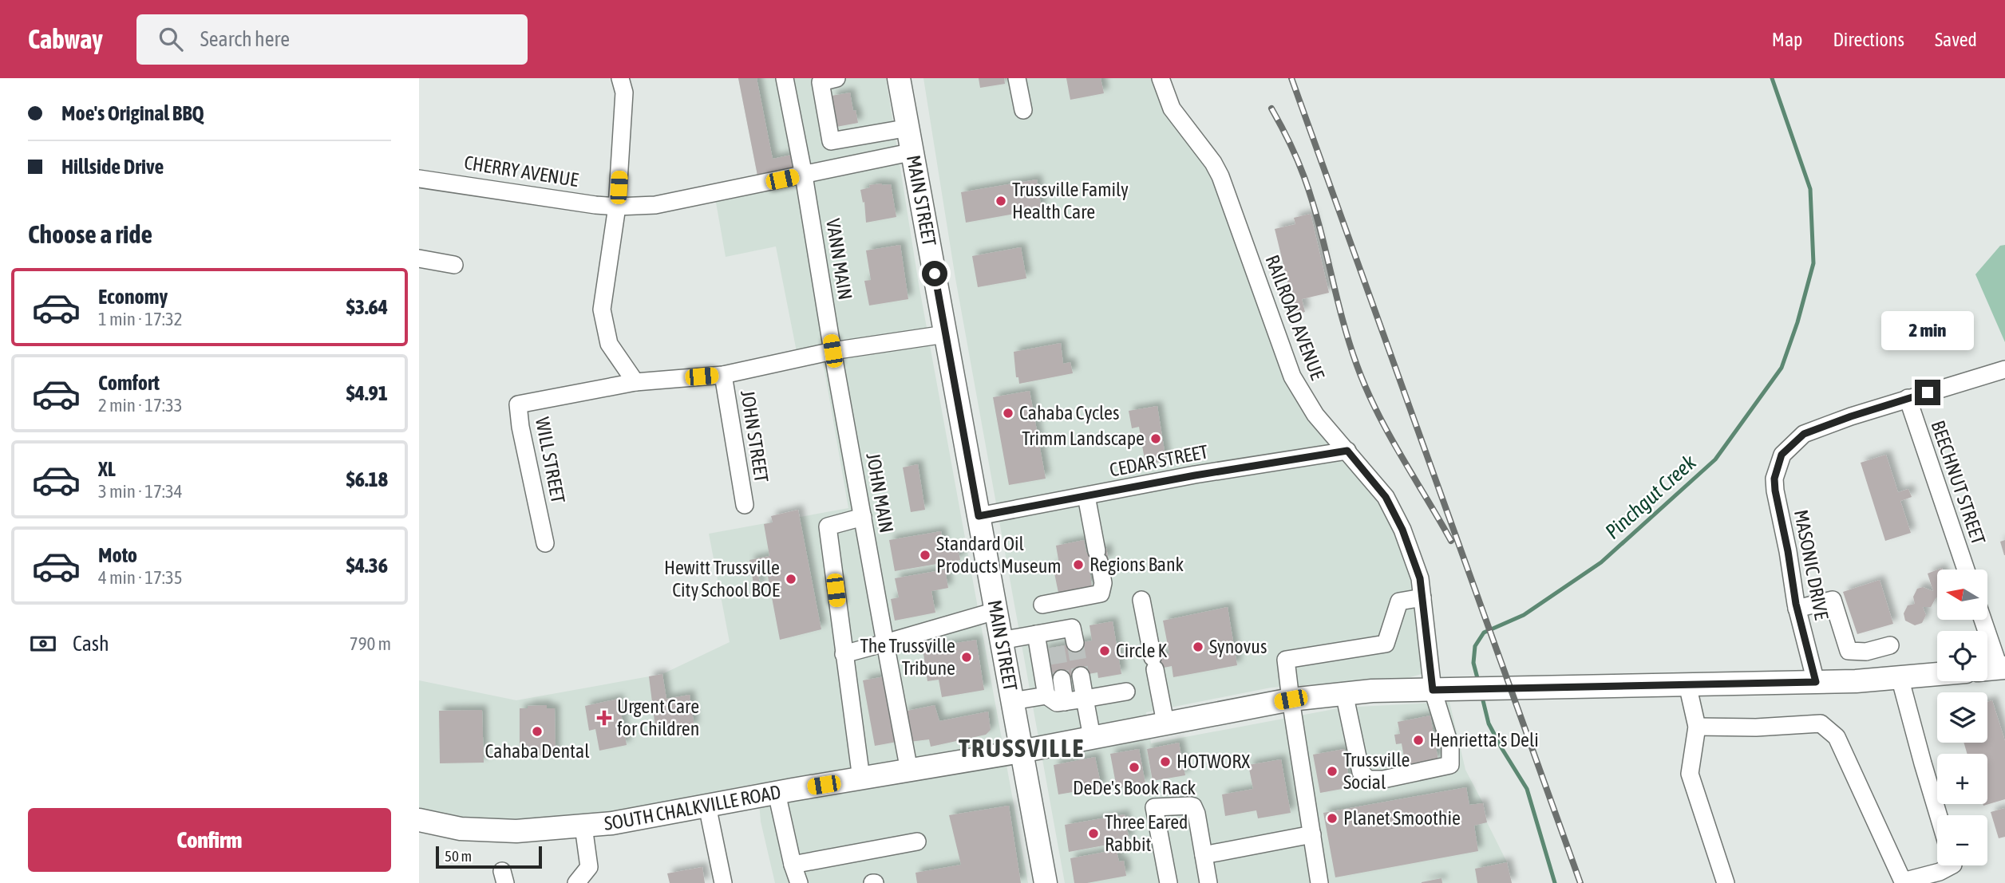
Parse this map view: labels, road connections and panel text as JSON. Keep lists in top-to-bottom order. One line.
{"streets":{"main road":["MAIN STREET","SOUTH CHALKVILLE ROAD"],"street":["CHERRY AVENUE","VANN MAIN","RAILROAD AVENUE","JOHN STREET","WILL STREET","CEDAR STREET","BEECHNUT STREET","JOHN MAIN","MASONIC DRIVE"]},"crossings":[["CHERRY AVENUE","MAIN STREET"],["CHERRY AVENUE","VANN MAIN"],["MAIN STREET","CEDAR STREET"],["MAIN STREET","SOUTH CHALKVILLE ROAD"],["VANN MAIN","JOHN MAIN"],["RAILROAD AVENUE","CEDAR STREET"],["RAILROAD AVENUE","SOUTH CHALKVILLE ROAD"],["BEECHNUT STREET","MASONIC DRIVE"],["JOHN MAIN","SOUTH CHALKVILLE ROAD"],["MASONIC DRIVE","SOUTH CHALKVILLE ROAD"]],"districts":["TRUSSVILLE"],"water":["Pinchgut Creek"],"places":{"other":["Trussville Family Health Care","Cahaba Cycles","Trimm Landscape","Standard Oil Products Museum","Regions Bank","Hewitt Trussville City School BOE","Synovus","Circle K","The Trussville Tribune","Cahaba Dental","Henrietta's Deli","HOTWORX","DeDe's Book Rack","Trussville Social","Planet Smoothie","Three Eared Rabbit"],"health":["Urgent Care for Children"]},"scale_bar":"50 m","north":"left","page":{"header":"Cabway","search":"Search here","nav":["Map","Directions","Saved"],"banner":["Moe's Original BBQ","Hillside Drive"],"heading":"Choose a ride","list":[{"name":"Economy","note":"1 min · 17:32","value":"$3.64"},{"name":"Comfort","note":"2 min · 17:33","value":"$4.91"},{"name":"XL","note":"3 min · 17:34","value":"$6.18"},{"name":"Moto","note":"4 min · 17:35","value":"$4.36"}],"bubble":"2 min","map_buttons":["+","−"],"pay":["Cash","790 m"],"buttons":"Confirm","scale":"50 m"}}
